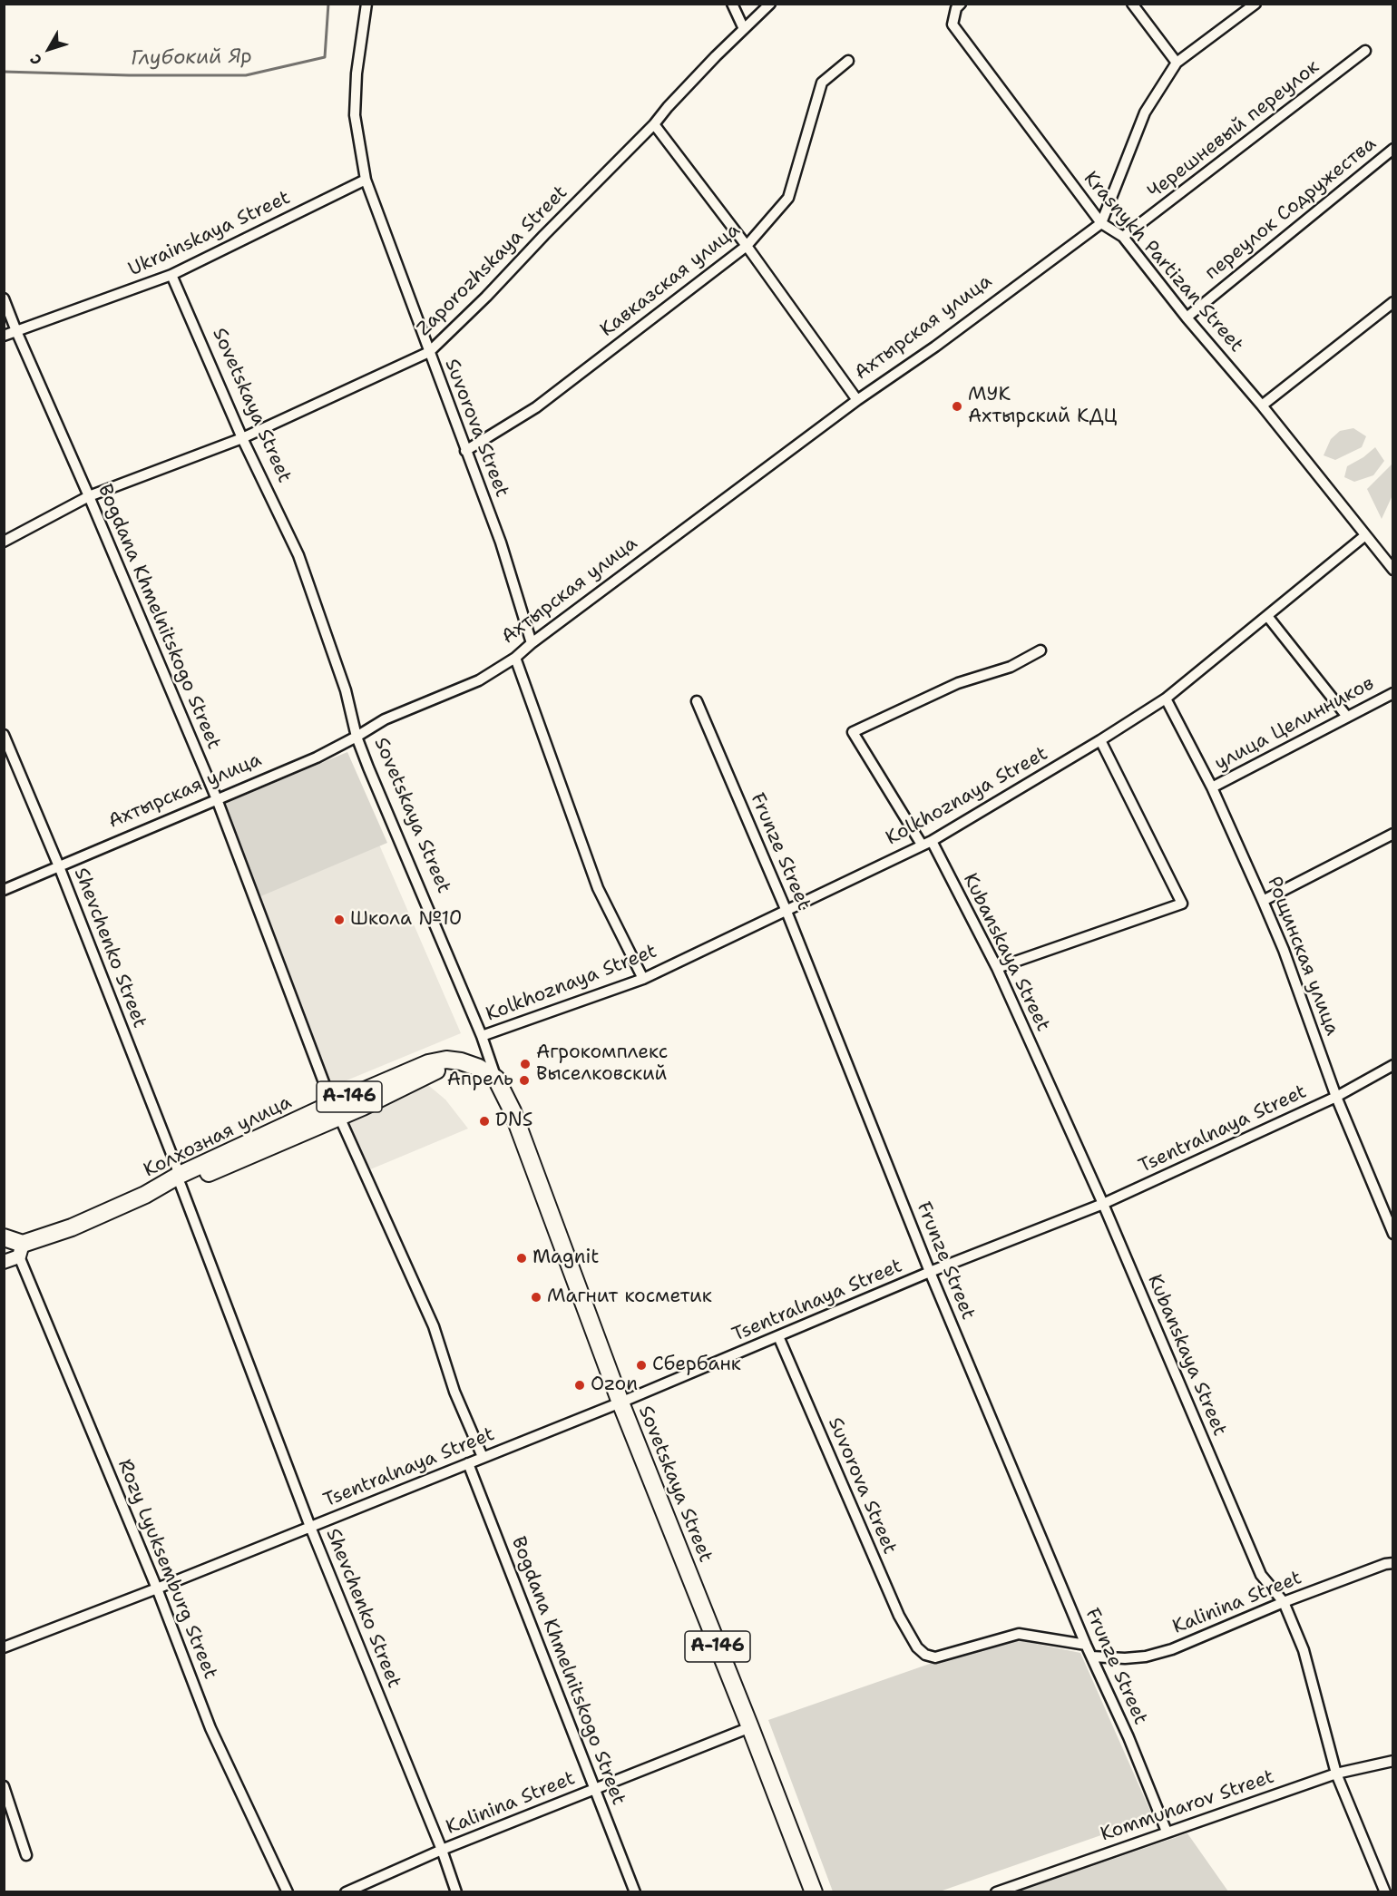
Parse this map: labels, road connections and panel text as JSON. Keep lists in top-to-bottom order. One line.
{"streets":{"highway":["Sovetskaya Street","А-146","Колхозная улица"],"street":["Черешневый переулок","переулок Содружества","Ukrainskaya Street","Zaporozhskaya Street","Krasnykh Partizan Street","Кавказская улица","Ахтырская улица","Suvorova Street","Bogdana Khmelnitskogo Street","улица Целинников","Kolkhoznaya Street","Frunze Street","Shevchenko Street","Kubanskaya Street","Рощинская улица","Tsentralnaya Street","Rozy Lyuksemburg Street","Kalinina Street","Kommunarov Street"]},"crossings":[["Черешневый переулок","Krasnykh Partizan Street"],["переулок Содружества","Krasnykh Partizan Street"],["Ukrainskaya Street","Sovetskaya Street"],["Ukrainskaya Street","Suvorova Street"],["Ukrainskaya Street","Bogdana Khmelnitskogo Street"],["Zaporozhskaya Street","Sovetskaya Street"],["Zaporozhskaya Street","Suvorova Street"],["Zaporozhskaya Street","Bogdana Khmelnitskogo Street"],["Krasnykh Partizan Street","Ахтырская улица"],["Krasnykh Partizan Street","Kolkhoznaya Street"],["Кавказская улица","Suvorova Street"],["Ахтырская улица","Sovetskaya Street"],["Ахтырская улица","Suvorova Street"],["Ахтырская улица","Bogdana Khmelnitskogo Street"],["Ахтырская улица","Shevchenko Street"],["Sovetskaya Street","Kolkhoznaya Street"],["Sovetskaya Street","Tsentralnaya Street"],["Sovetskaya Street","Колхозная улица"],["Sovetskaya Street","Kalinina Street"],["Suvorova Street","Frunze Street"],["Suvorova Street","Tsentralnaya Street"],["Bogdana Khmelnitskogo Street","Tsentralnaya Street"],["Bogdana Khmelnitskogo Street","Колхозная улица"],["Bogdana Khmelnitskogo Street","Kalinina Street"],["улица Целинников","Рощинская улица"],["Kolkhoznaya Street","Frunze Street"],["Kolkhoznaya Street","Kubanskaya Street"],["Kolkhoznaya Street","Рощинская улица"],["Frunze Street","Tsentralnaya Street"],["Frunze Street","Kalinina Street"],["Frunze Street","Kommunarov Street"],["Shevchenko Street","Tsentralnaya Street"],["Shevchenko Street","Колхозная улица"],["Shevchenko Street","Kalinina Street"],["Kubanskaya Street","Tsentralnaya Street"],["Kubanskaya Street","Kalinina Street"],["Kubanskaya Street","Kommunarov Street"],["Рощинская улица","Tsentralnaya Street"],["Tsentralnaya Street","Rozy Lyuksemburg Street"],["Колхозная улица","Rozy Lyuksemburg Street"]],"water":["Глубокий Яр"],"places":["МУК Ахтырский КДЦ","Школа №10","Агрокомплекс Выселковский","Апрель","DNS","Magnit","Магнит косметик","Сбербанк","Ozon"],"north":"bottom left"}
